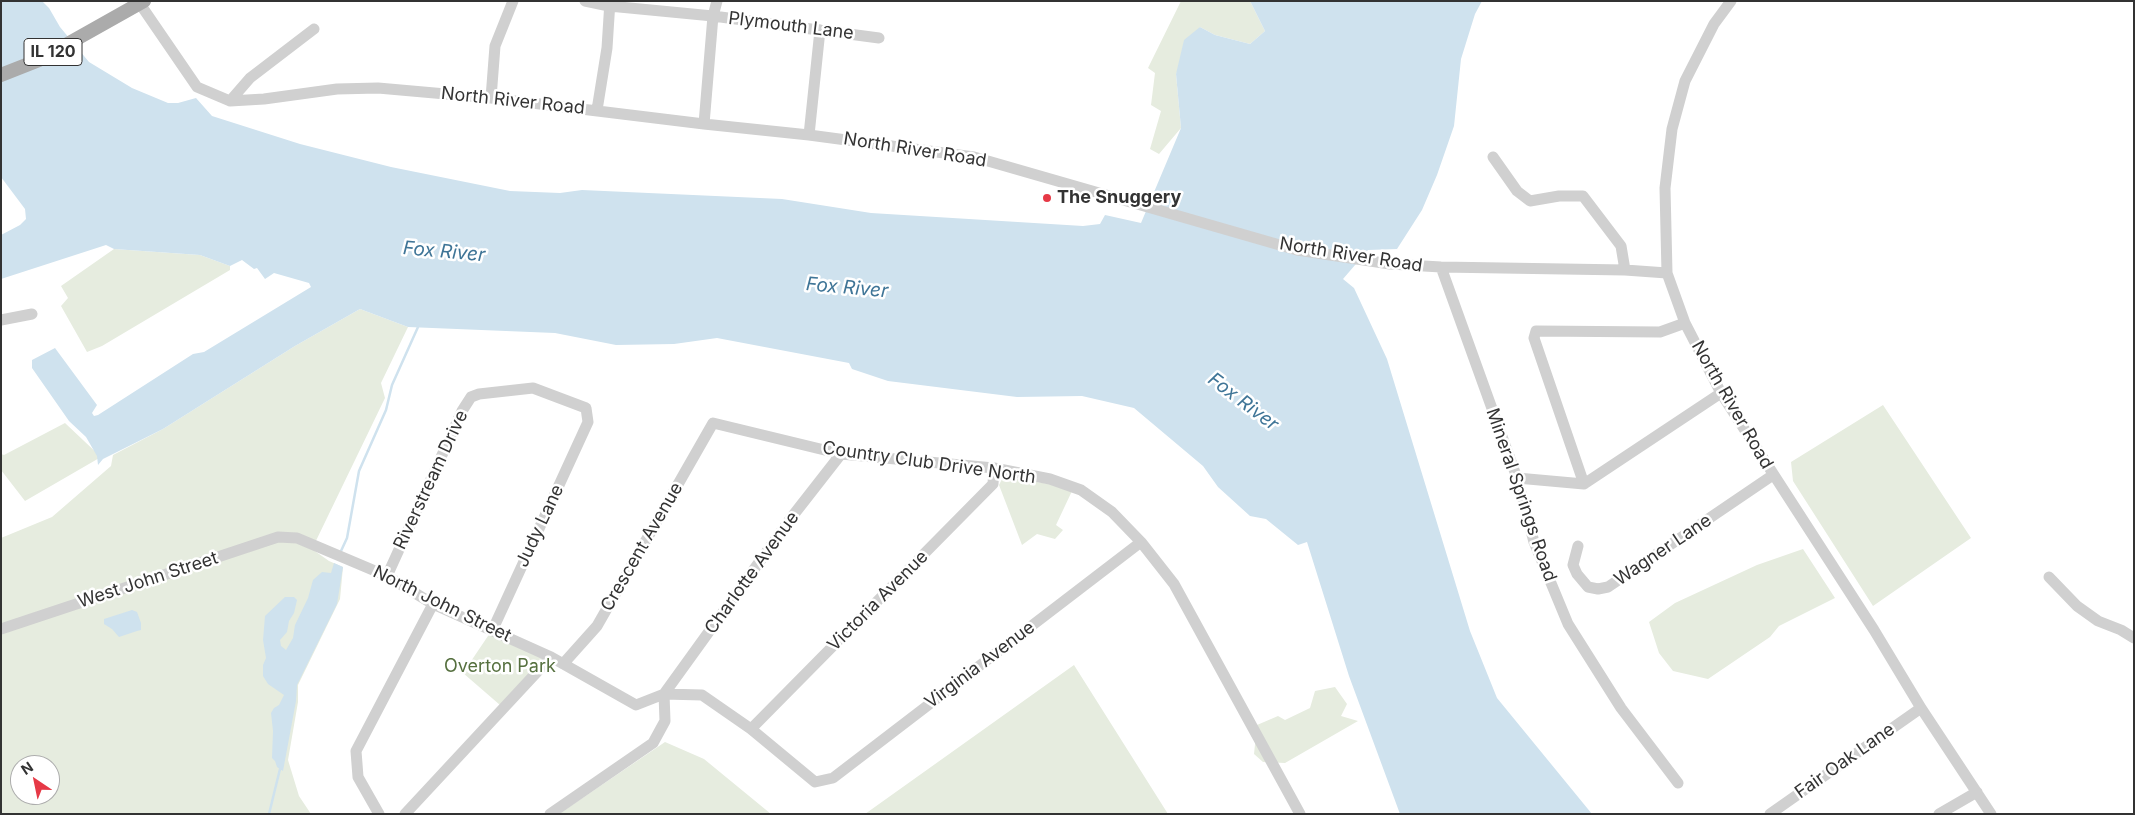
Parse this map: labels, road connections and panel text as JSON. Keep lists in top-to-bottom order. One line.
{"streets":{"main road":["IL 120"],"street":["Plymouth Lane","North River Road","Country Club Drive North","Riverstream Drive","Mineral Springs Road","Judy Lane","Crescent Avenue","Wagner Lane","Charlotte Avenue","West John Street","Victoria Avenue","North John Street","Virginia Avenue","Fair Oak Lane"]},"crossings":[["IL 120","North River Road"],["North River Road","Mineral Springs Road"],["North River Road","Wagner Lane"],["North River Road","Fair Oak Lane"],["Country Club Drive North","Crescent Avenue"],["Country Club Drive North","Charlotte Avenue"],["Country Club Drive North","Victoria Avenue"],["Country Club Drive North","Virginia Avenue"],["Riverstream Drive","Judy Lane"],["Riverstream Drive","North John Street"],["Judy Lane","North John Street"],["Crescent Avenue","North John Street"],["Charlotte Avenue","North John Street"],["West John Street","North John Street"],["Victoria Avenue","North John Street"],["North John Street","Virginia Avenue"]],"water":["Fox River"],"parks":["Overton Park"],"places":["The Snuggery"],"north":"top left"}
